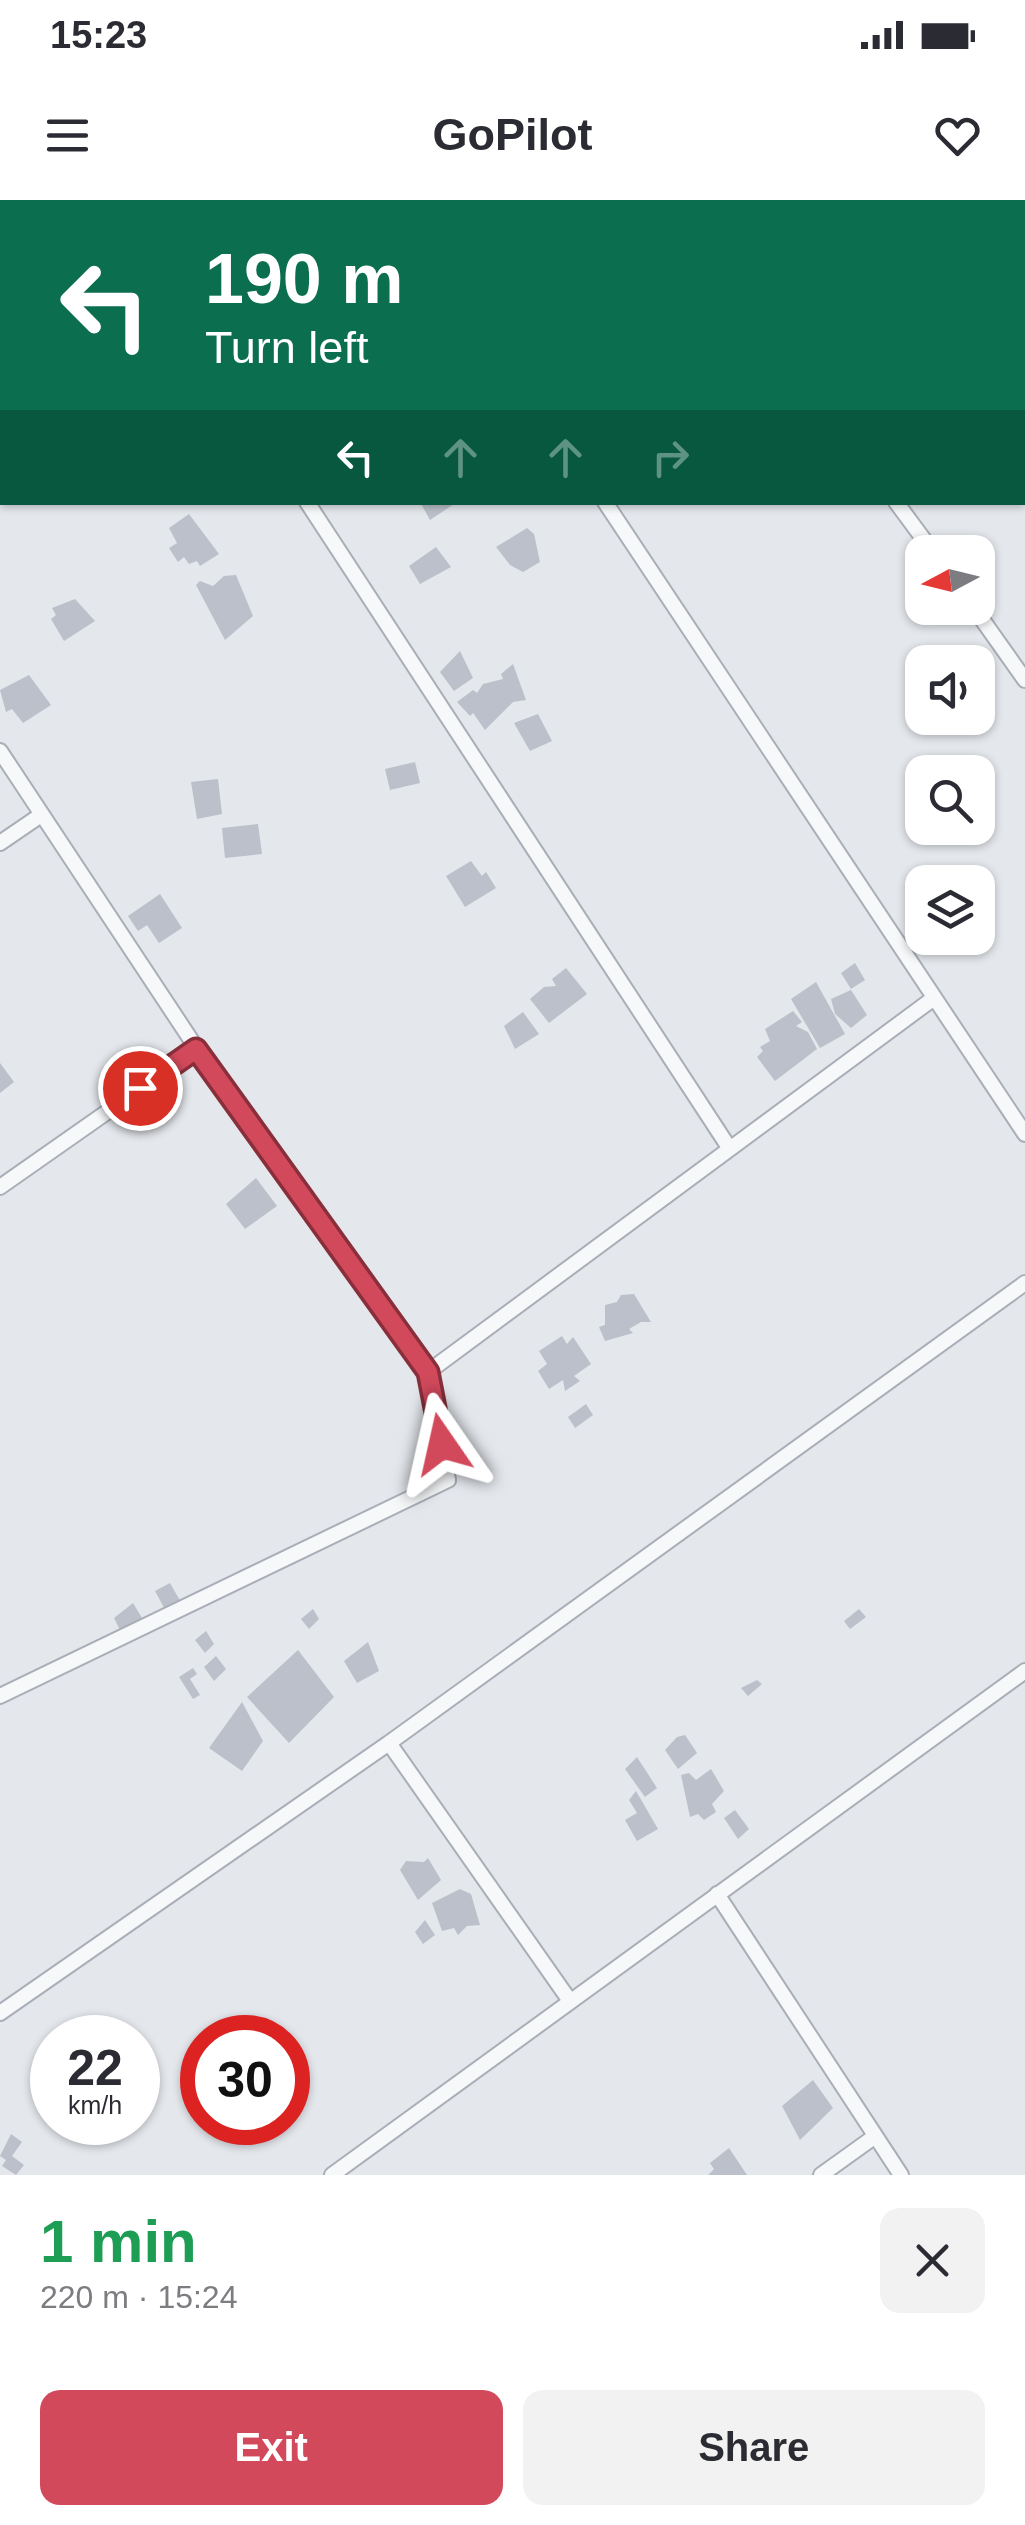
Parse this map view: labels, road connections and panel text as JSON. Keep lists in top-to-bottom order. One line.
{"north":"left","page":{"status":"15:23","header":"GoPilot","turn":["190 m","Turn left"],"speed":"22 km/h","limit":"30","heading":["1 min","220 m · 15:24"],"buttons":["Exit","Share"]}}
